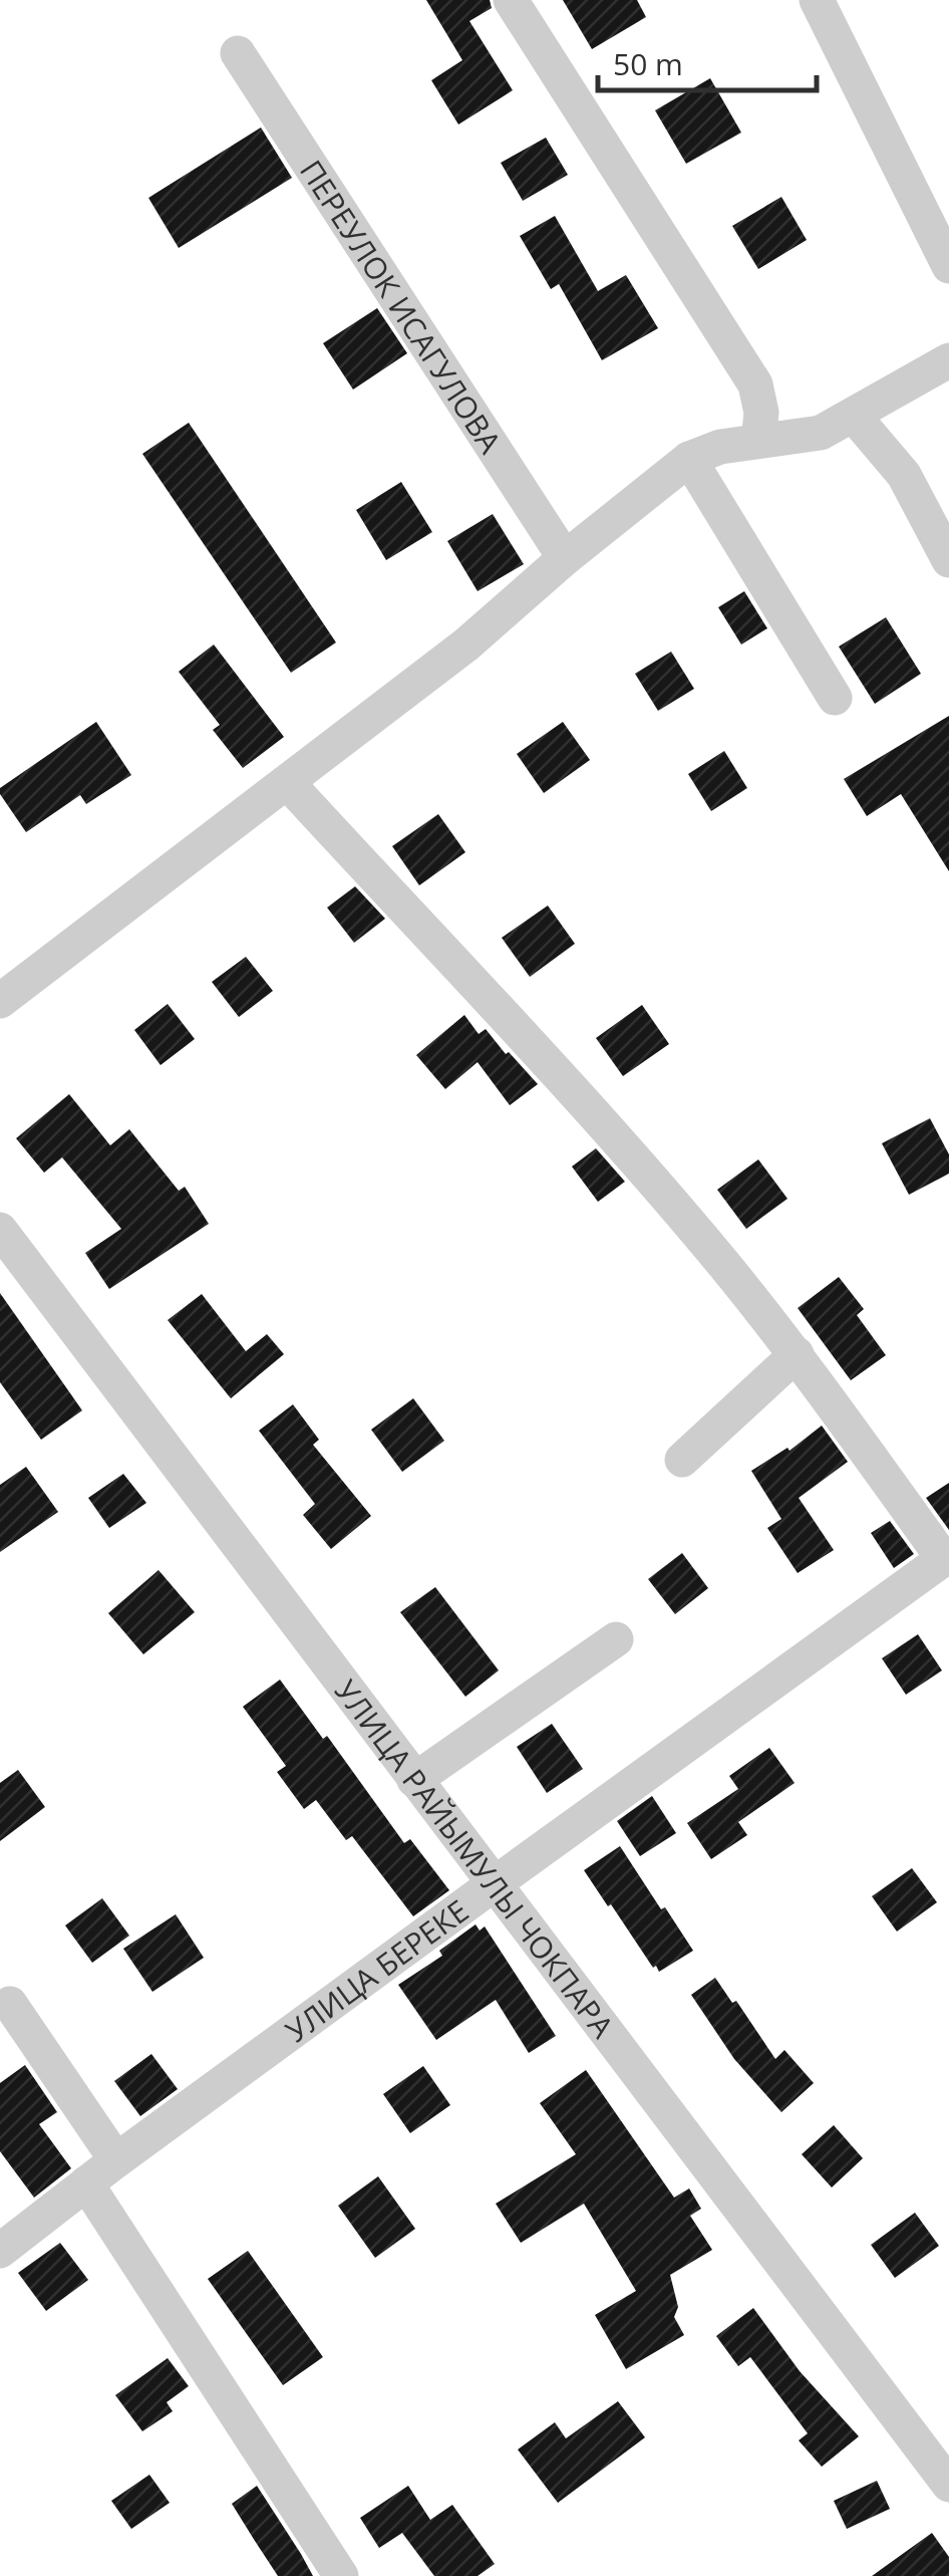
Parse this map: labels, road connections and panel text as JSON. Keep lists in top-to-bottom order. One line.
{"streets":{"street":["ПЕРЕУЛОК ИСАГУЛОВА","УЛИЦА РАЙЫМУЛЫ ЧОКПАРА","УЛИЦА БЕРЕКЕ"]},"crossings":[["УЛИЦА РАЙЫМУЛЫ ЧОКПАРА","УЛИЦА БЕРЕКЕ"]],"scale_bar":"50 m"}
